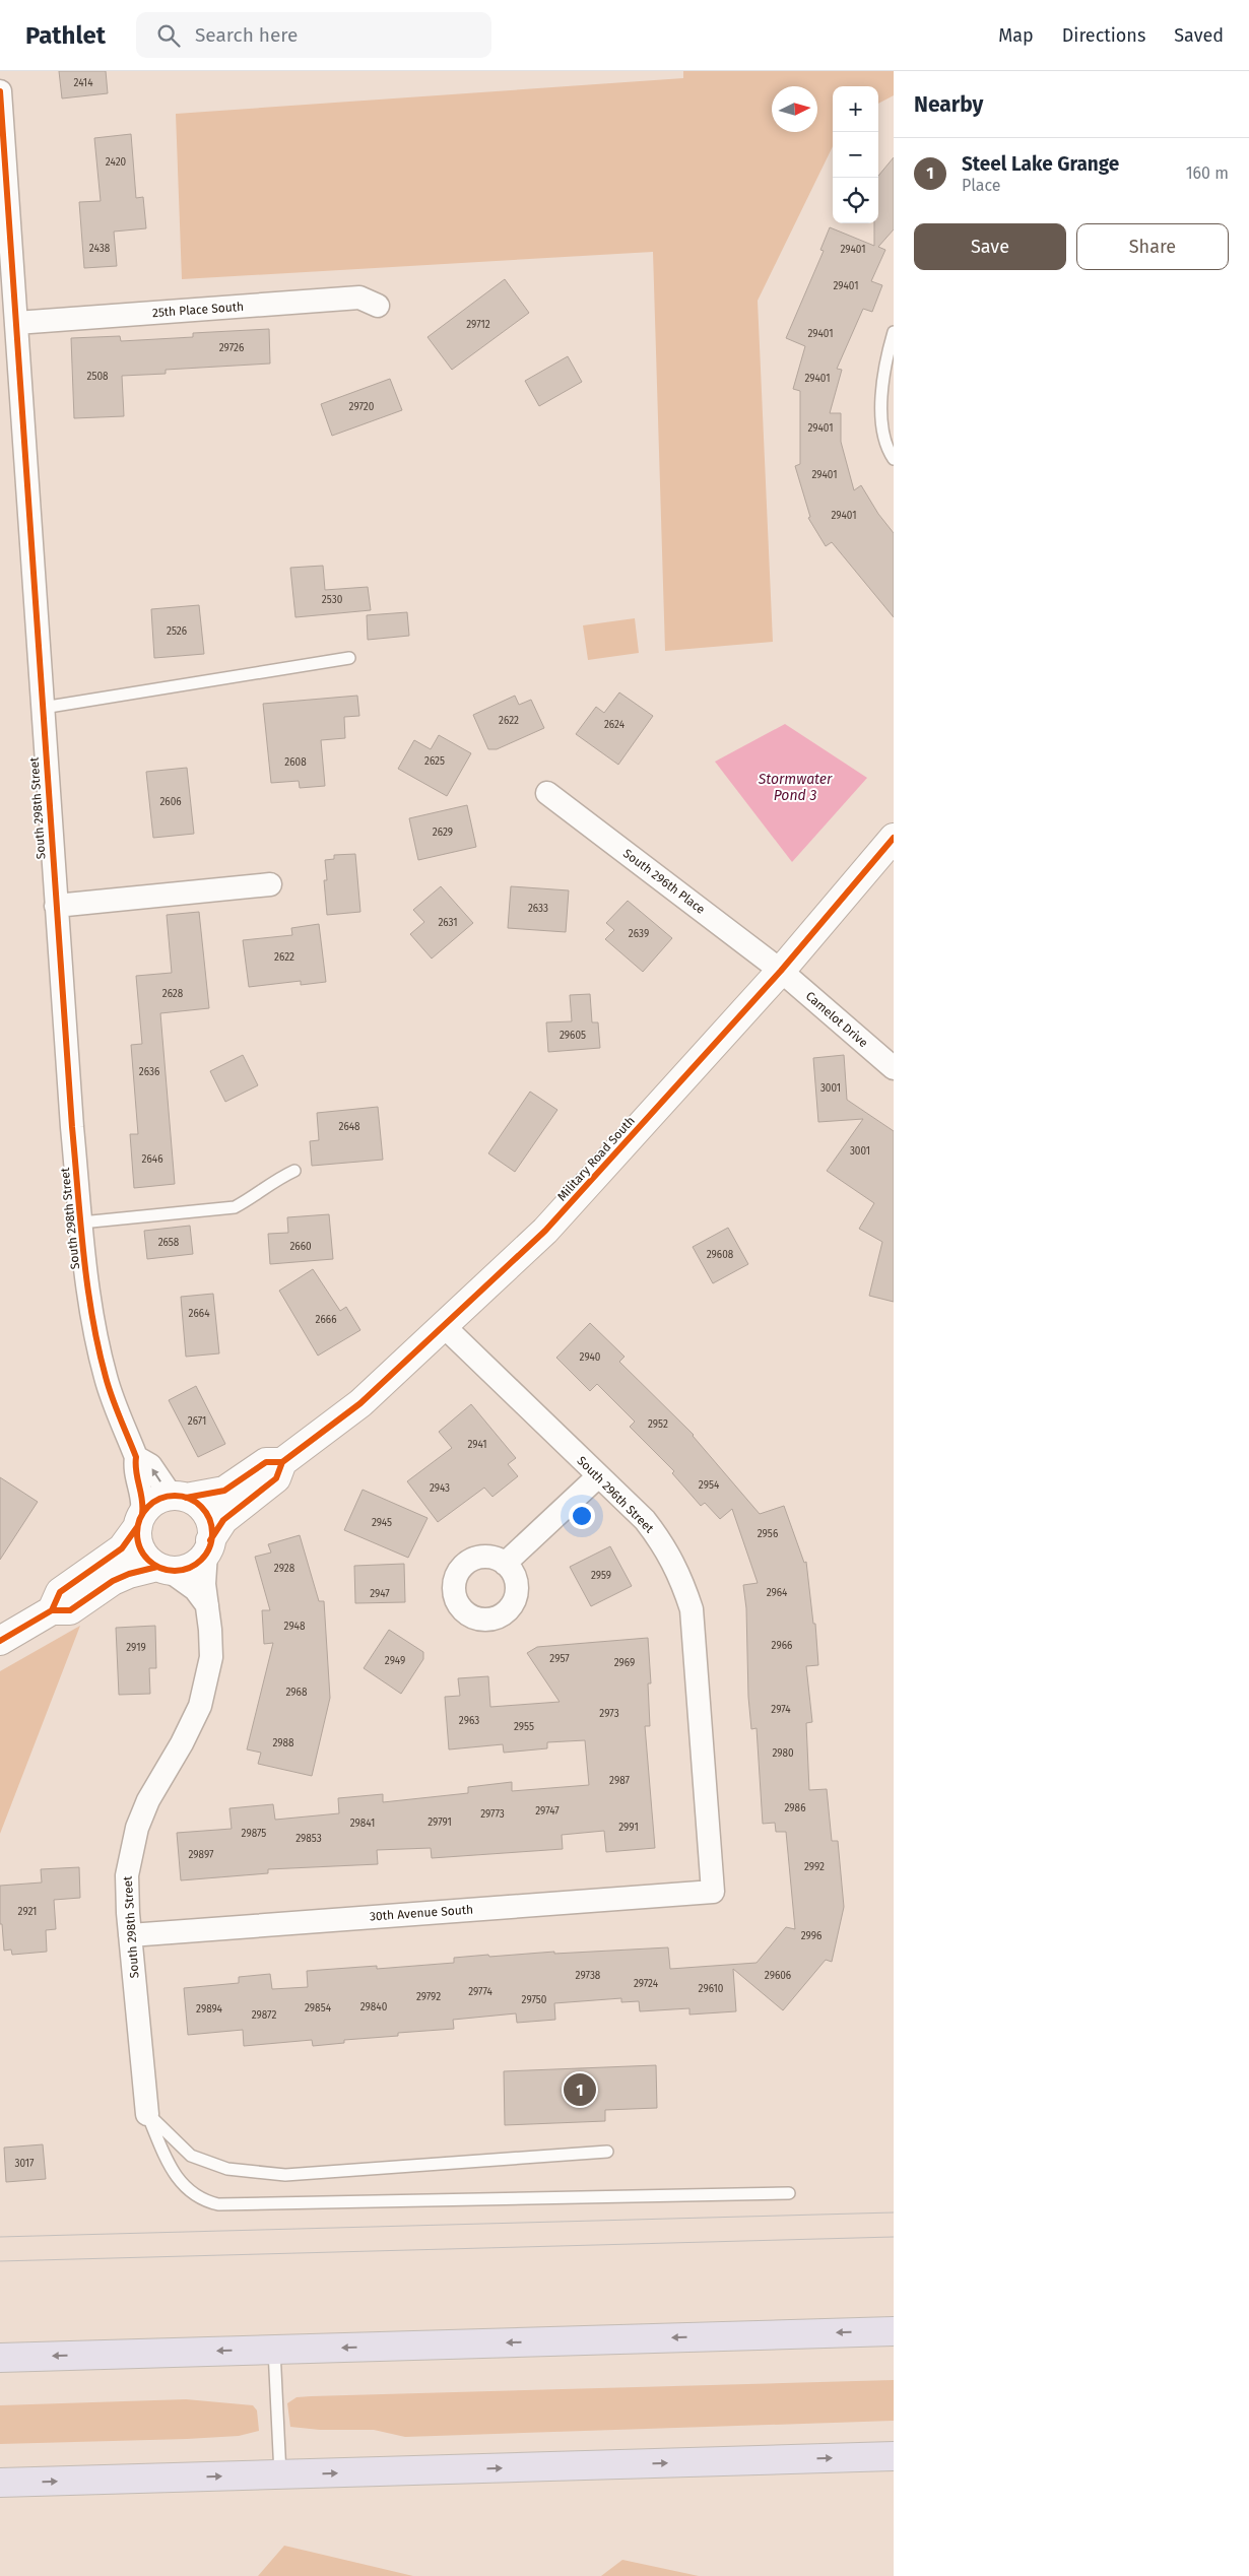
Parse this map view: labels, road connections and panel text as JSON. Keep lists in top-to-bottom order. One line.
{"streets":{"main road":["Military Road South"],"street":["25th Place South","South 298th Street","South 296th Place","Camelot Drive","South 296th Street","30th Avenue South"]},"crossings":[["25th Place South","South 298th Street"],["South 298th Street","Military Road South"],["South 298th Street","30th Avenue South"],["South 296th Place","Camelot Drive"],["South 296th Place","Military Road South"],["Camelot Drive","Military Road South"],["Military Road South","South 296th Street"],["South 296th Street","30th Avenue South"]],"water":["Stormwater Pond 3"],"house_numbers":["2414","2420","2438","29401","29401","29712","29401","29726","2508","29401","29720","29401","29401","29401","2530","2526","2622","2624","2625","2608","2606","2629","2633","2631","2639","2622","2628","29605","2636","3001","2648","3001","2646","2658","2660","29608","2664","2666","2940","2671","2952","2941","2954","2943","2945","2956","2928","2959","2964","2947","2948","2966","2919","2957","2949","2969","2968","2974","2973","2963","2955","2988","2980","2987","2986","29747","29773","29791","29841","2991","29875","29853","29897","2992","2921","2996","29738","29606","29724","29610","29774","29792","29750","29840","29854","29894","29872","3017"],"north":"right","page":{"header":"Pathlet","search":"Search here","nav":["Map","Directions","Saved"],"heading":"Nearby","map_buttons":["+","−"],"list":[{"mark":"1","name":"Steel Lake Grange","note":"Place","value":"160 m"}],"buttons":["Save","Share"],"pins":"1"}}
